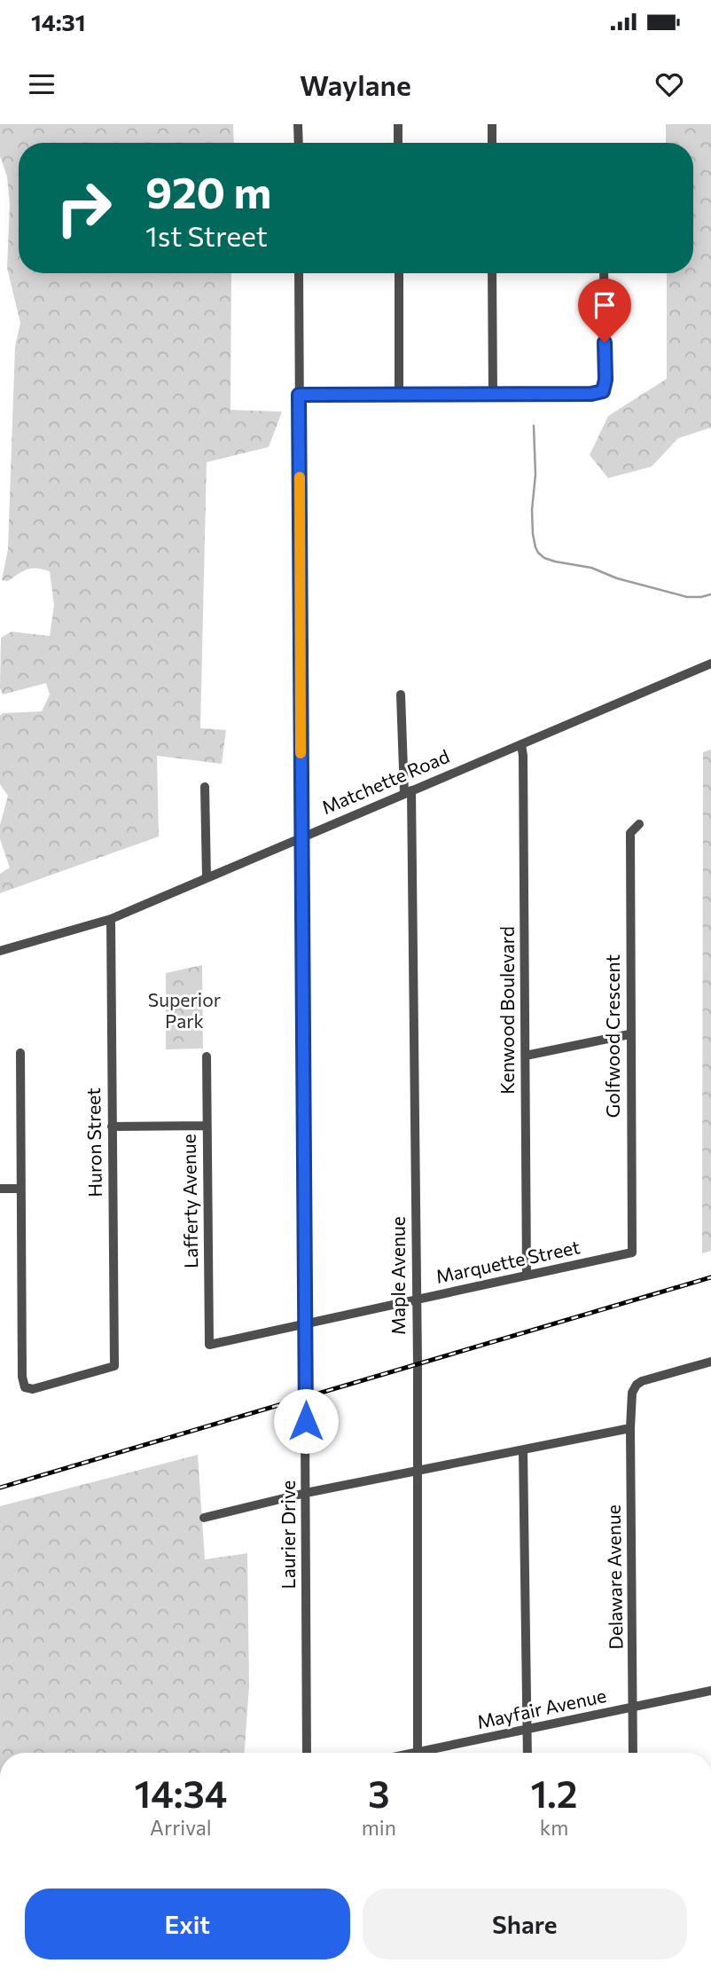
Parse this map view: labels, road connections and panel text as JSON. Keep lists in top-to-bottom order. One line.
{"streets":{"street":["Matchette Road","Kenwood Boulevard","Golfwood Crescent","Huron Street","Lafferty Avenue","Marquette Street","Maple Avenue","Laurier Drive","Delaware Avenue","Mayfair Avenue"]},"crossings":[["Matchette Road","Kenwood Boulevard"],["Matchette Road","Huron Street"],["Matchette Road","Maple Avenue"],["Matchette Road","Laurier Drive"],["Kenwood Boulevard","Marquette Street"],["Golfwood Crescent","Marquette Street"],["Lafferty Avenue","Marquette Street"],["Marquette Street","Maple Avenue"],["Marquette Street","Laurier Drive"],["Delaware Avenue","Mayfair Avenue"]],"parks":["Superior Park"],"page":{"status":"14:31","header":"Waylane","turn":["920 m","1st Street"],"eta":["14:34","Arrival","3","min","1.2","km"],"buttons":["Exit","Share"]}}
